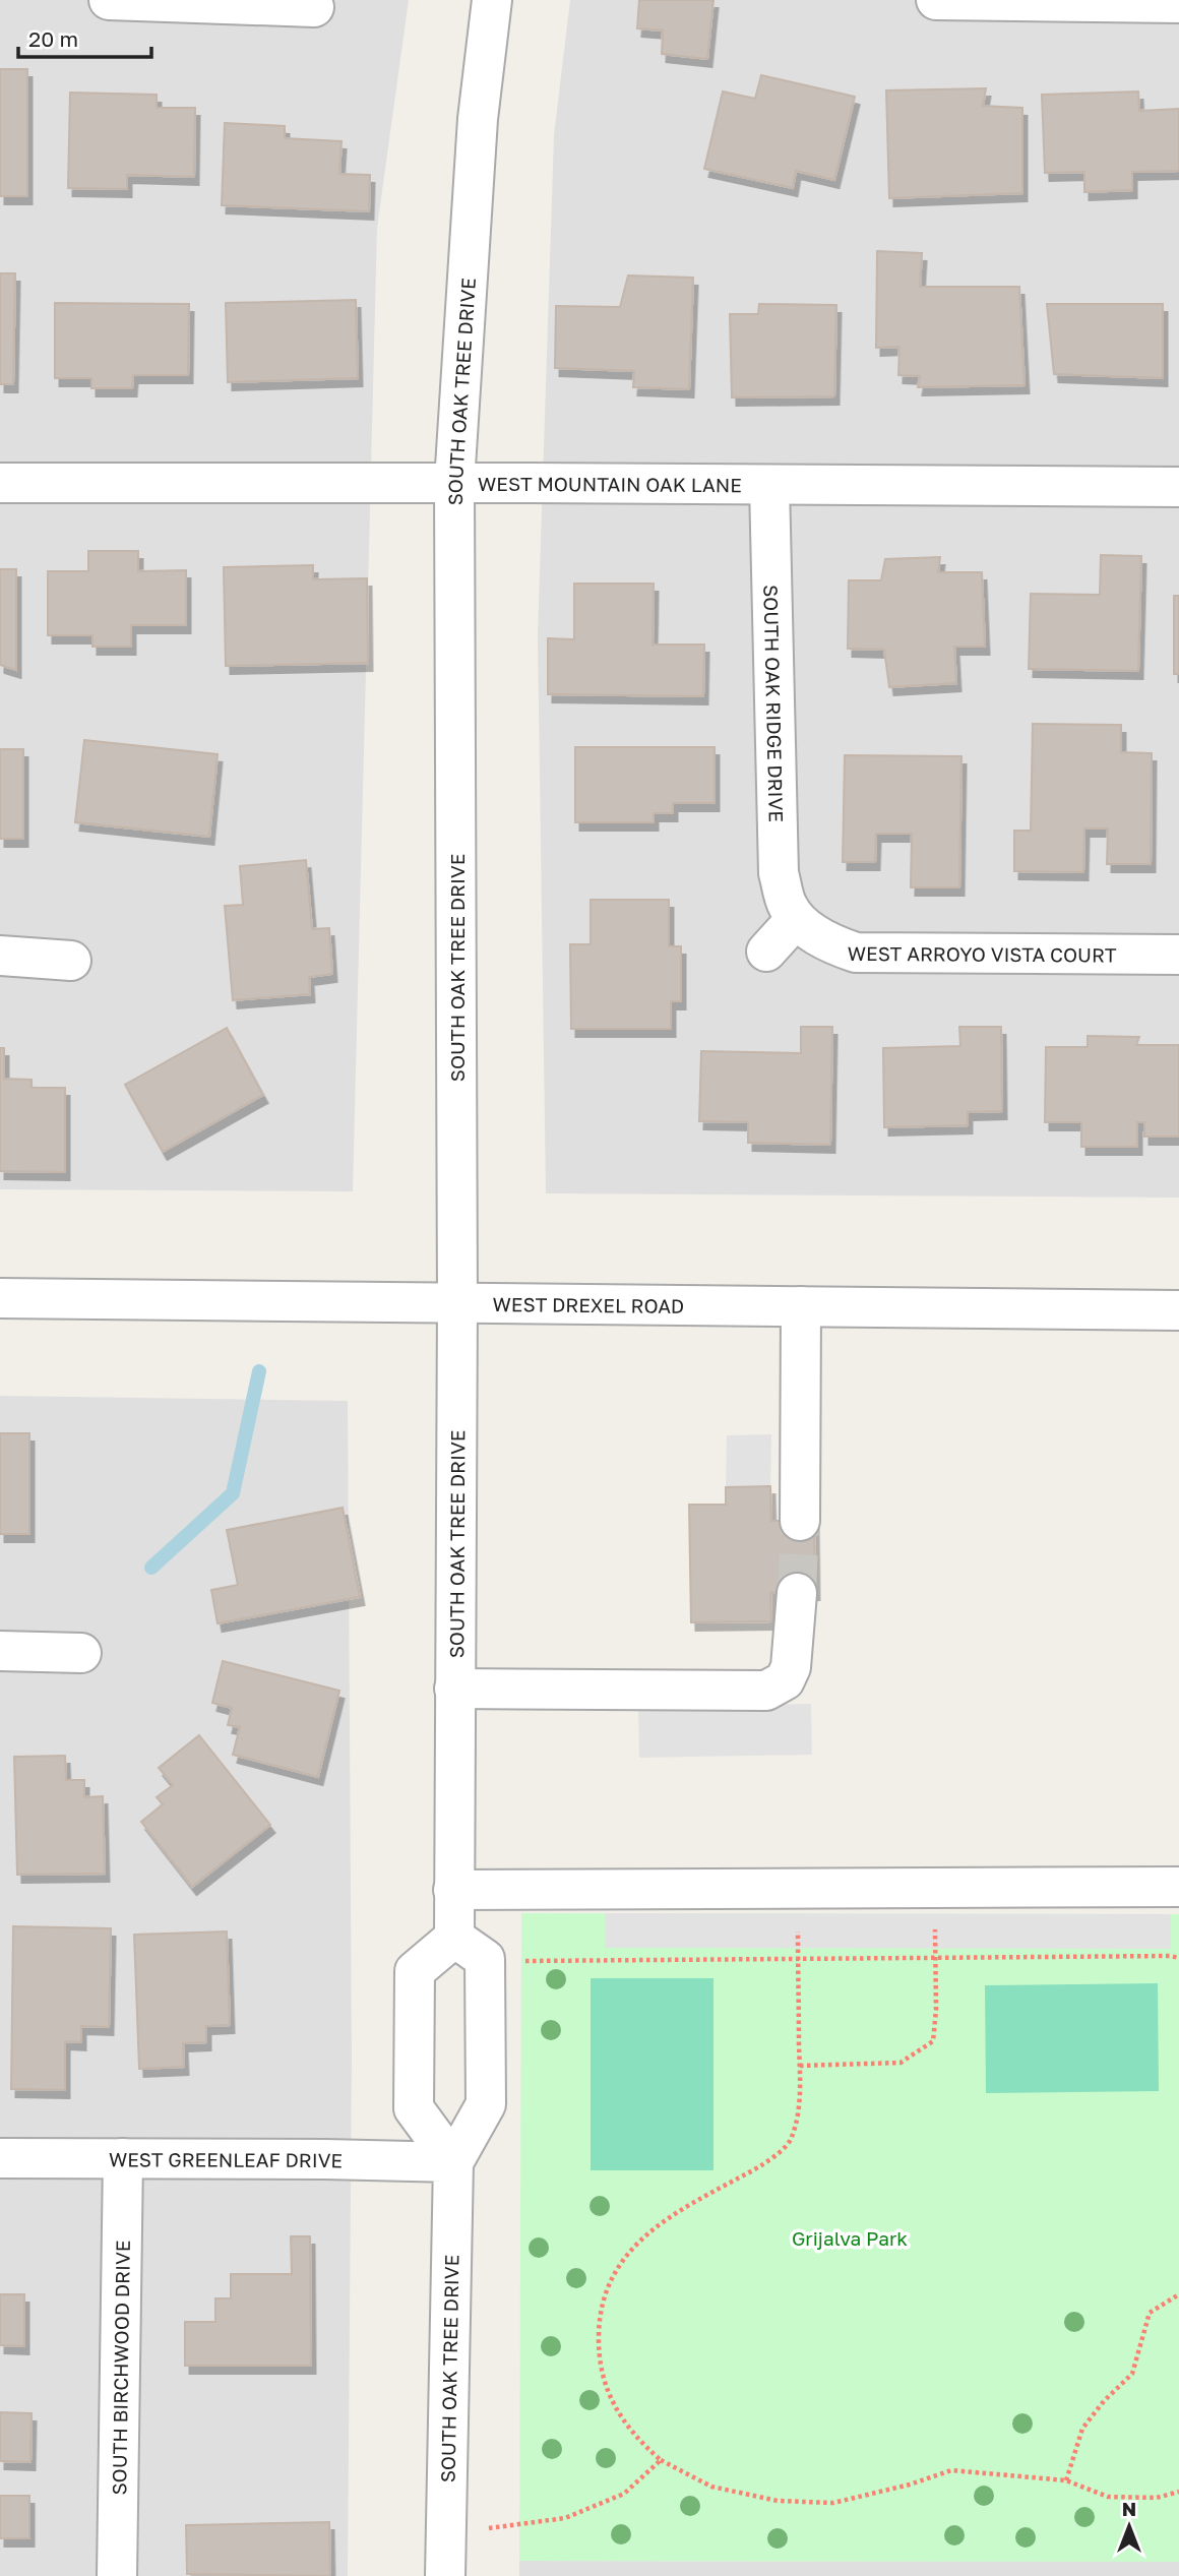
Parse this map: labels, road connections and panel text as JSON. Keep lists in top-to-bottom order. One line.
{"streets":{"street":["SOUTH OAK TREE DRIVE","WEST MOUNTAIN OAK LANE","SOUTH OAK RIDGE DRIVE","WEST ARROYO VISTA COURT","WEST DREXEL ROAD","WEST GREENLEAF DRIVE","SOUTH BIRCHWOOD DRIVE"]},"crossings":[["SOUTH OAK TREE DRIVE","WEST MOUNTAIN OAK LANE"],["SOUTH OAK TREE DRIVE","WEST DREXEL ROAD"],["SOUTH OAK TREE DRIVE","WEST GREENLEAF DRIVE"],["WEST MOUNTAIN OAK LANE","SOUTH OAK RIDGE DRIVE"],["SOUTH OAK RIDGE DRIVE","WEST ARROYO VISTA COURT"],["WEST GREENLEAF DRIVE","SOUTH BIRCHWOOD DRIVE"]],"parks":["Grijalva Park"],"scale_bar":"20 m","north":"top"}
